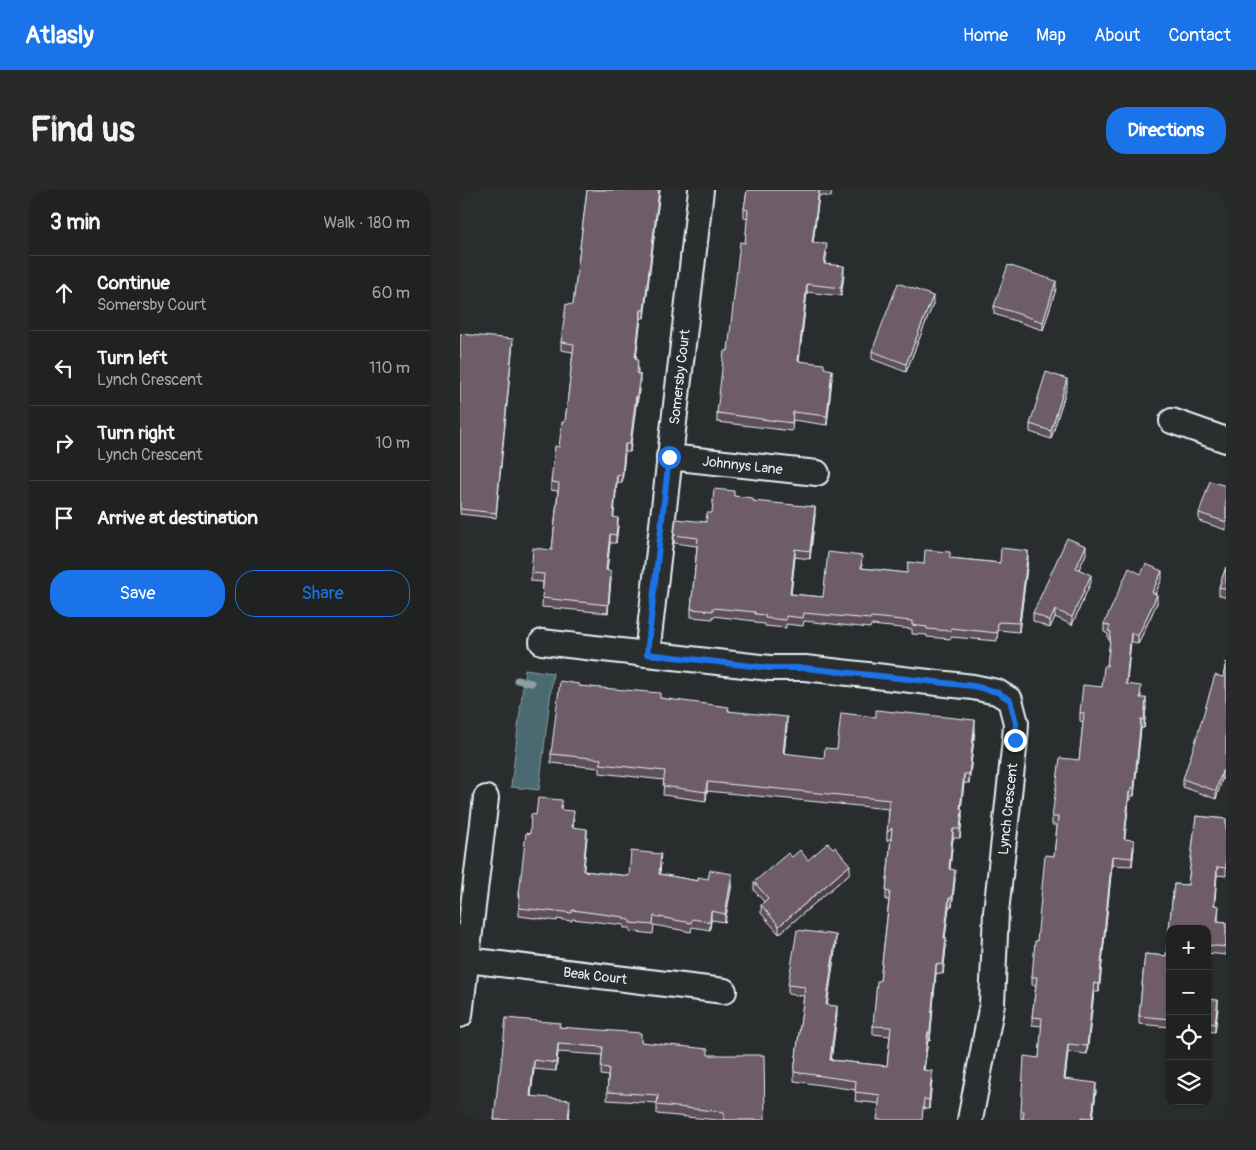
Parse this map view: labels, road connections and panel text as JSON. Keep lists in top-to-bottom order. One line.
{"streets":{"street":["Somersby Court","Johnnys Lane","Lynch Crescent","Beak Court"]},"crossings":[["Somersby Court","Johnnys Lane"],["Somersby Court","Lynch Crescent"]],"page":{"header":"Atlasly","nav":["Home","Map","About","Contact"],"buttons":["Directions",["Save","Share"]],"title":"Find us","heading":["3 min","Walk · 180 m"],"list":[["Continue","Somersby Court","60 m"],["Turn left","Lynch Crescent","110 m"],["Turn right","Lynch Crescent","10 m"],"Arrive at destination"],"map_buttons":["+","−"]}}
